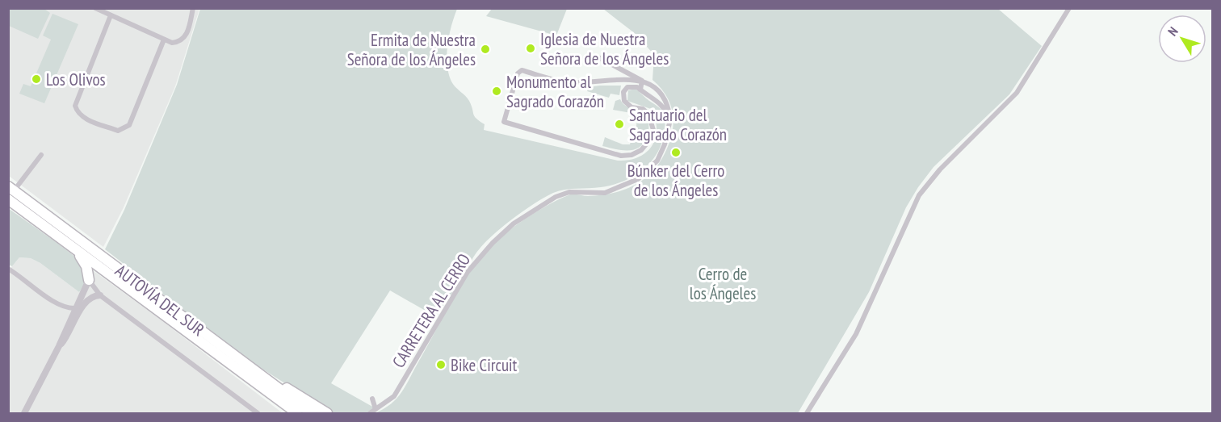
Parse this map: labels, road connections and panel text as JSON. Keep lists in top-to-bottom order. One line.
{"streets":{"highway":["AUTOVÍA DEL SUR"],"street":["CARRETERA AL CERRO"]},"parks":["Cerro de los Ángeles"],"places":["Iglesia de Nuestra Señora de los Ángeles","Ermita de Nuestra Señora de los Ángeles","Los Olivos","Monumento al Sagrado Corazón","Santuario del Sagrado Corazón","Búnker del Cerro de los Ángeles","Bike Circuit"],"north":"top left"}
